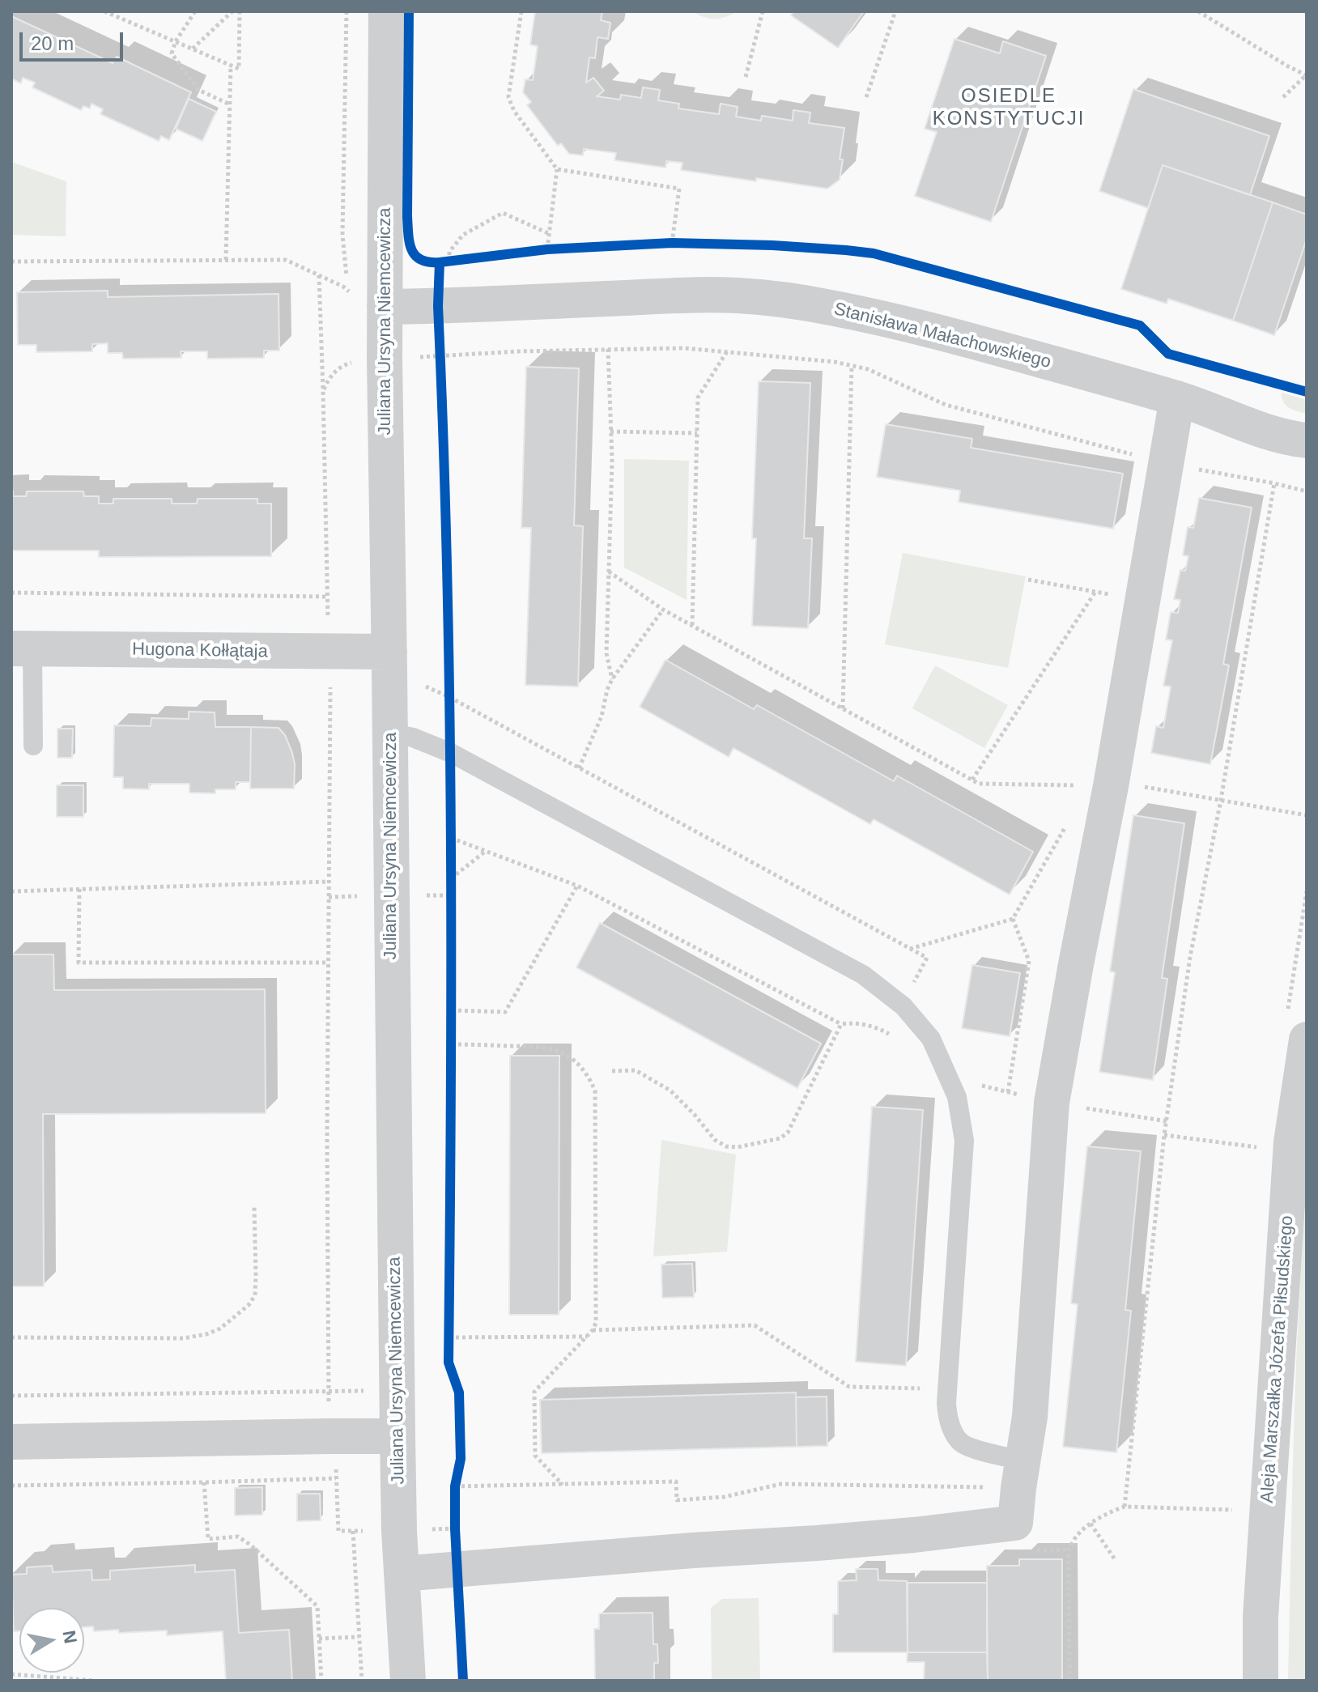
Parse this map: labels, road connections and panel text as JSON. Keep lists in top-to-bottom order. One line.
{"streets":{"street":["Juliana Ursyna Niemcewicza","Stanisława Małachowskiego","Hugona Kołłątaja","Aleja Marszałka Józefa Piłsudskiego"]},"crossings":[["Juliana Ursyna Niemcewicza","Stanisława Małachowskiego"],["Juliana Ursyna Niemcewicza","Hugona Kołłątaja"]],"districts":["OSIEDLE KONSTYTUCJI"],"scale_bar":"20 m","north":"right"}
